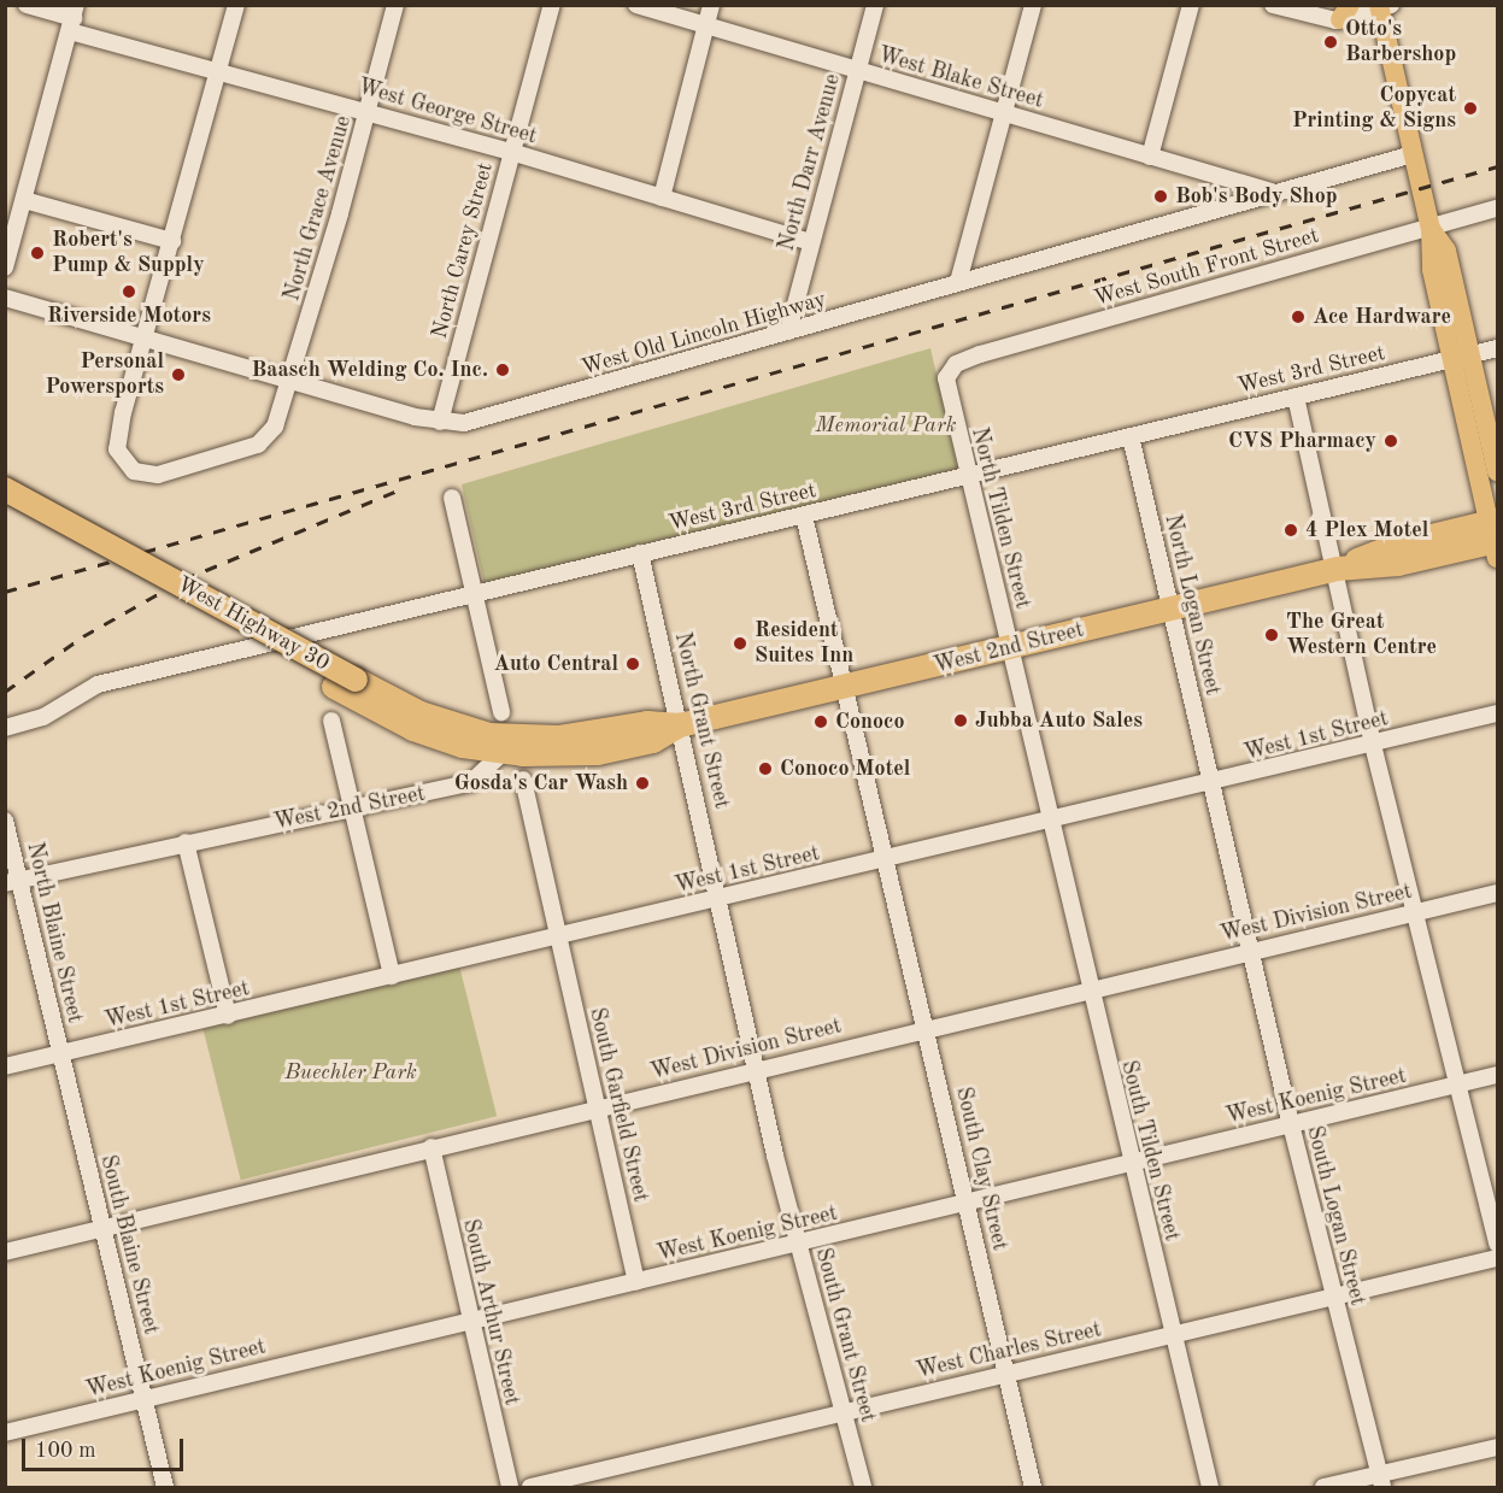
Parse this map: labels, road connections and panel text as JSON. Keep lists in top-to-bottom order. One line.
{"streets":{"highway":["West Highway 30","West 2nd Street"],"street":["West Blake Street","West George Street","North Darr Avenue","North Grace Avenue","North Carey Street","West South Front Street","West Old Lincoln Highway","West 3rd Street","North Tilden Street","North Logan Street","North Grant Street","West 1st Street","West Division Street","North Blaine Street","West Koenig Street","South Garfield Street","South Tilden Street","South Clay Street","South Logan Street","South Blaine Street","South Arthur Street","South Grant Street","West Charles Street"]},"crossings":[["West Blake Street","North Darr Avenue"],["West Blake Street","West Old Lincoln Highway"],["West George Street","North Darr Avenue"],["West George Street","North Grace Avenue"],["West George Street","North Carey Street"],["North Darr Avenue","West Old Lincoln Highway"],["North Grace Avenue","West Old Lincoln Highway"],["North Carey Street","West Old Lincoln Highway"],["West South Front Street","North Tilden Street"],["West 3rd Street","North Tilden Street"],["West 3rd Street","North Logan Street"],["West 3rd Street","North Grant Street"],["West 3rd Street","South Clay Street"],["North Tilden Street","West 2nd Street"],["North Tilden Street","West 1st Street"],["North Tilden Street","South Tilden Street"],["North Logan Street","West 2nd Street"],["North Logan Street","West 1st Street"],["North Logan Street","South Logan Street"],["West Highway 30","West 2nd Street"],["West 2nd Street","North Grant Street"],["West 2nd Street","North Blaine Street"],["West 2nd Street","South Clay Street"],["North Grant Street","West 1st Street"],["North Grant Street","South Grant Street"],["West 1st Street","North Blaine Street"],["West 1st Street","South Garfield Street"],["West 1st Street","South Tilden Street"],["West 1st Street","South Clay Street"],["West 1st Street","South Logan Street"],["West 1st Street","South Blaine Street"],["West 1st Street","South Grant Street"],["West Division Street","South Garfield Street"],["West Division Street","South Tilden Street"],["West Division Street","South Clay Street"],["West Division Street","South Logan Street"],["West Division Street","South Blaine Street"],["West Division Street","South Arthur Street"],["West Division Street","South Grant Street"],["North Blaine Street","South Blaine Street"],["West Koenig Street","South Garfield Street"],["West Koenig Street","South Tilden Street"],["West Koenig Street","South Clay Street"],["West Koenig Street","South Logan Street"],["West Koenig Street","South Blaine Street"],["West Koenig Street","South Arthur Street"],["West Koenig Street","South Grant Street"],["South Tilden Street","West Charles Street"],["South Clay Street","West Charles Street"],["South Logan Street","West Charles Street"],["South Grant Street","West Charles Street"]],"parks":["Memorial Park","Buechler Park"],"places":["Otto's Barbershop","Copycat Printing & Signs","Bob's Body Shop","Robert's Pump & Supply","Riverside Motors","Ace Hardware","Baasch Welding Co. Inc.","Personal Powersports","CVS Pharmacy","4 Plex Motel","The Great Western Centre","Resident Suites Inn","Auto Central","Jubba Auto Sales","Conoco","Conoco Motel","Gosda's Car Wash"],"scale_bar":"100 m"}
